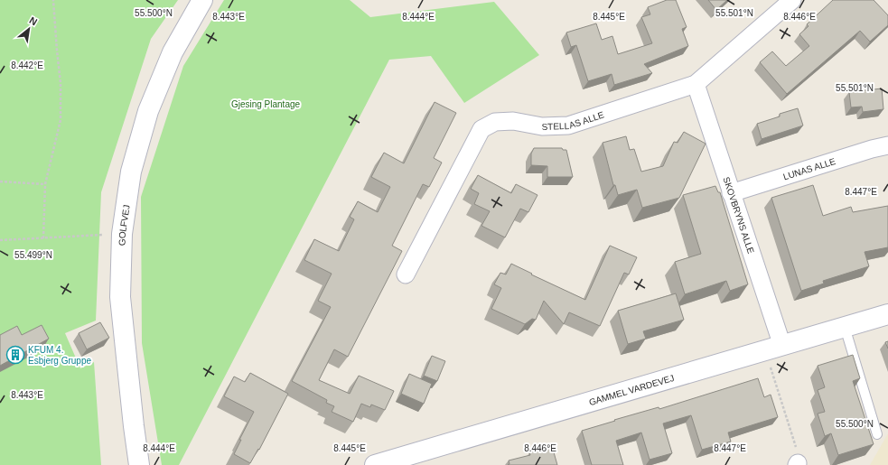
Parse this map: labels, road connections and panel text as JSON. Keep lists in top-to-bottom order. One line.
{"streets":{"street":["STELLAS ALLE","LUNAS ALLE","SKOVBRYNS ALLE","GOLFVEJ","GAMMEL VARDEVEJ"]},"crossings":[["STELLAS ALLE","SKOVBRYNS ALLE"],["LUNAS ALLE","SKOVBRYNS ALLE"],["SKOVBRYNS ALLE","GAMMEL VARDEVEJ"]],"parks":["Gjesing Plantage"],"places":{"building":["KFUM 4. Esbjerg Gruppe"]},"north":"top right","coordinates":["55.500°N","55.501°N","8.444°E","8.446°E","8.443°E","8.445°E","8.442°E","8.447°E","55.499°N"]}
